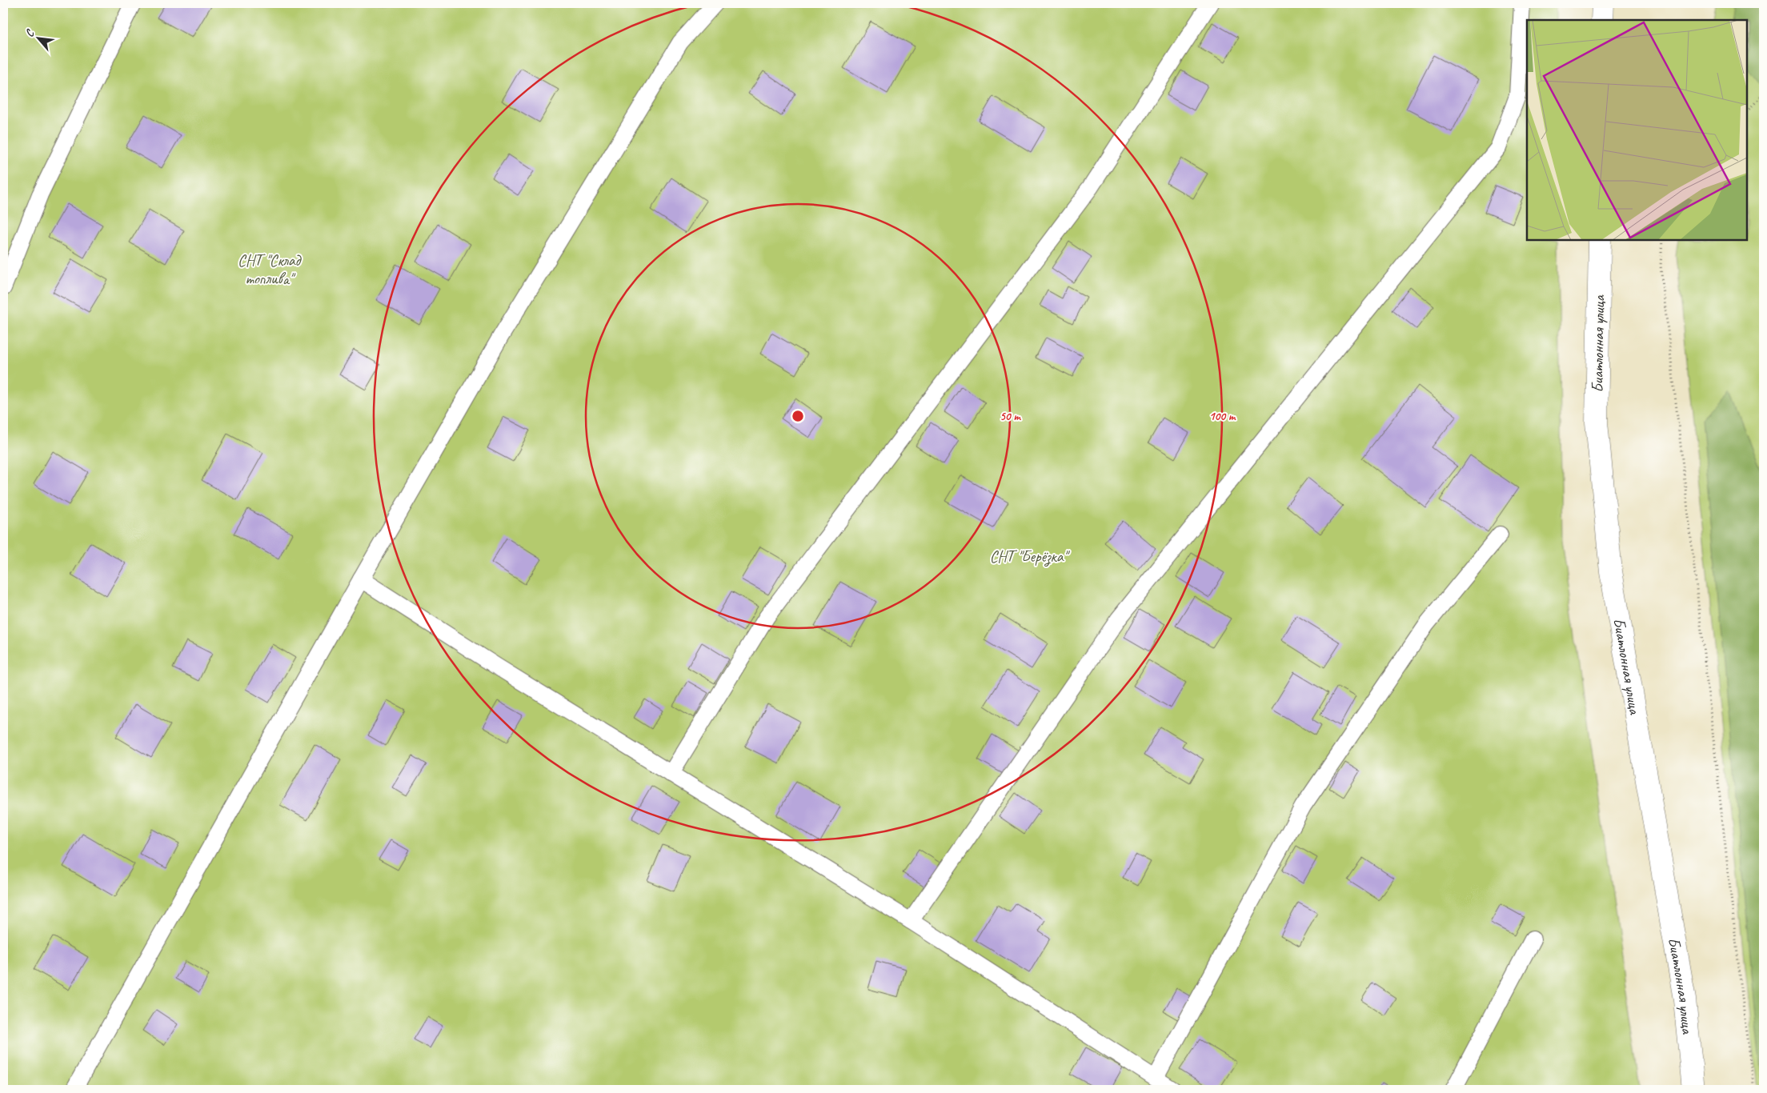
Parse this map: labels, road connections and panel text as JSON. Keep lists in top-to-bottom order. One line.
{"streets":{"street":["Биатлонная улица"]},"parks":["СНТ \"Склад топлива\"","СНТ \"Берёзка\""],"north":"top left","rings":["50 m","100 m"]}
